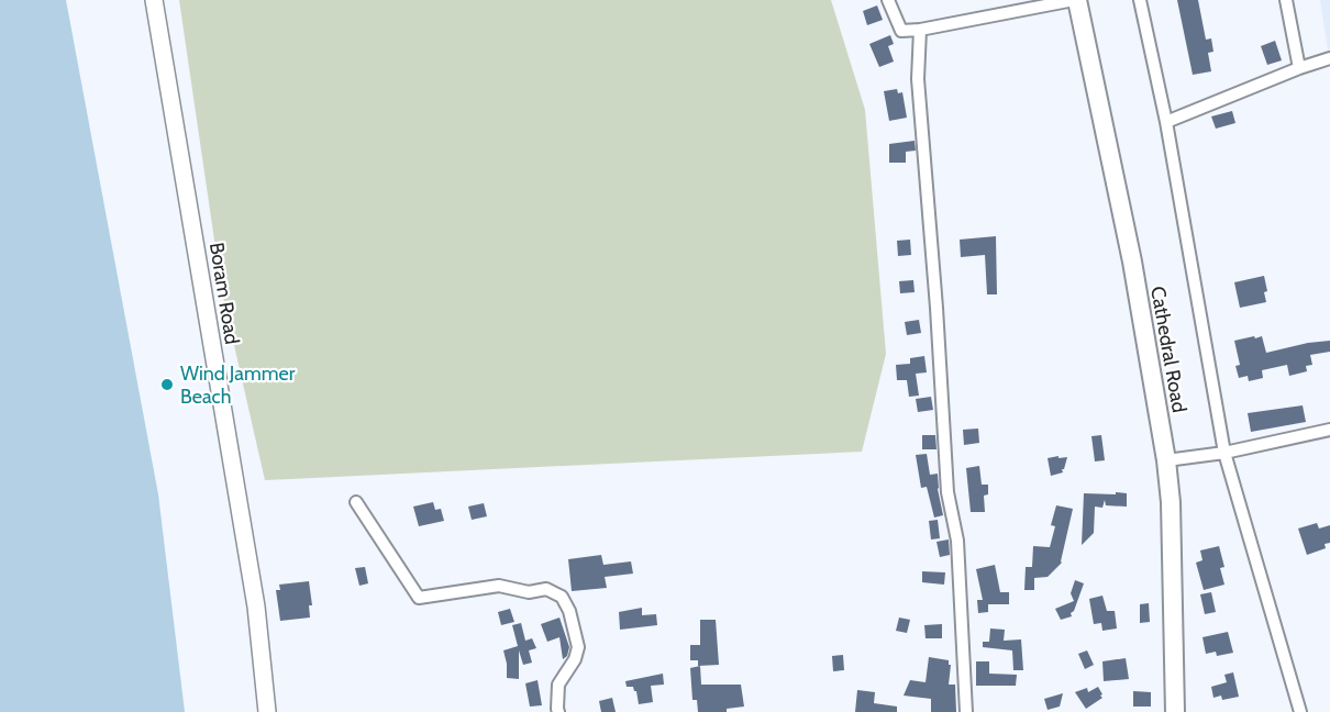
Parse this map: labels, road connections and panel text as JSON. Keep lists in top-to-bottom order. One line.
{"streets":{"main road":["Cathedral Road"],"street":["Boram Road"]},"places":["Wind Jammer Beach"]}
